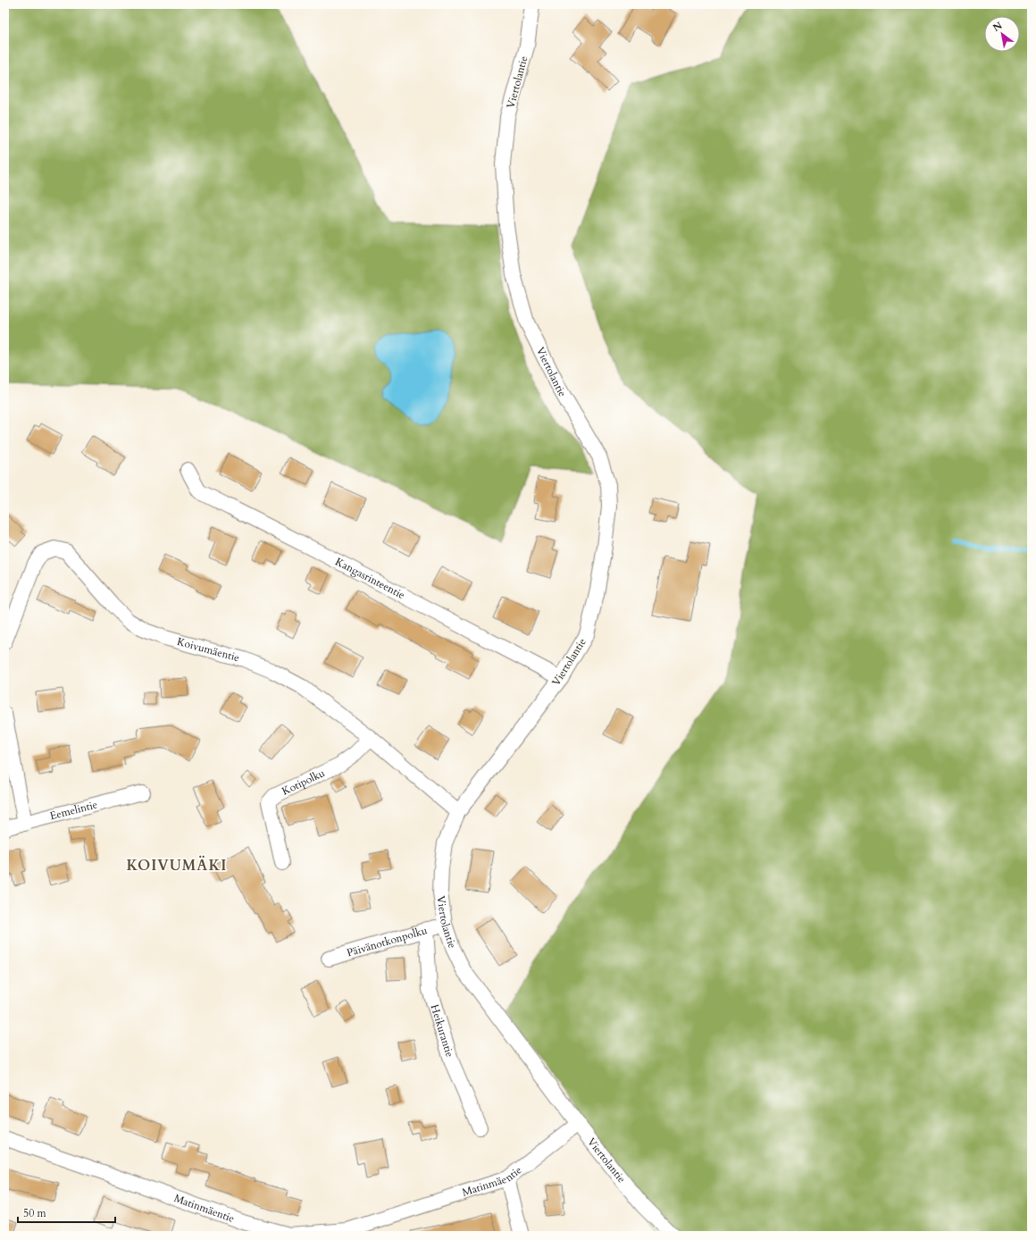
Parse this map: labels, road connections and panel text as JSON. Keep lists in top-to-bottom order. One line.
{"streets":{"street":["Viertolantie","Kangasrinteentie","Koivumäentie","Kotipolku","Eemelintie","Päivänotkonpolku","Heikurantie","Matinmäentie"]},"crossings":[["Viertolantie","Kangasrinteentie"],["Viertolantie","Koivumäentie"],["Viertolantie","Päivänotkonpolku"],["Viertolantie","Matinmäentie"],["Koivumäentie","Kotipolku"],["Päivänotkonpolku","Heikurantie"]],"districts":["KOIVUMÄKI"],"scale_bar":"50 m","north":"top left"}
